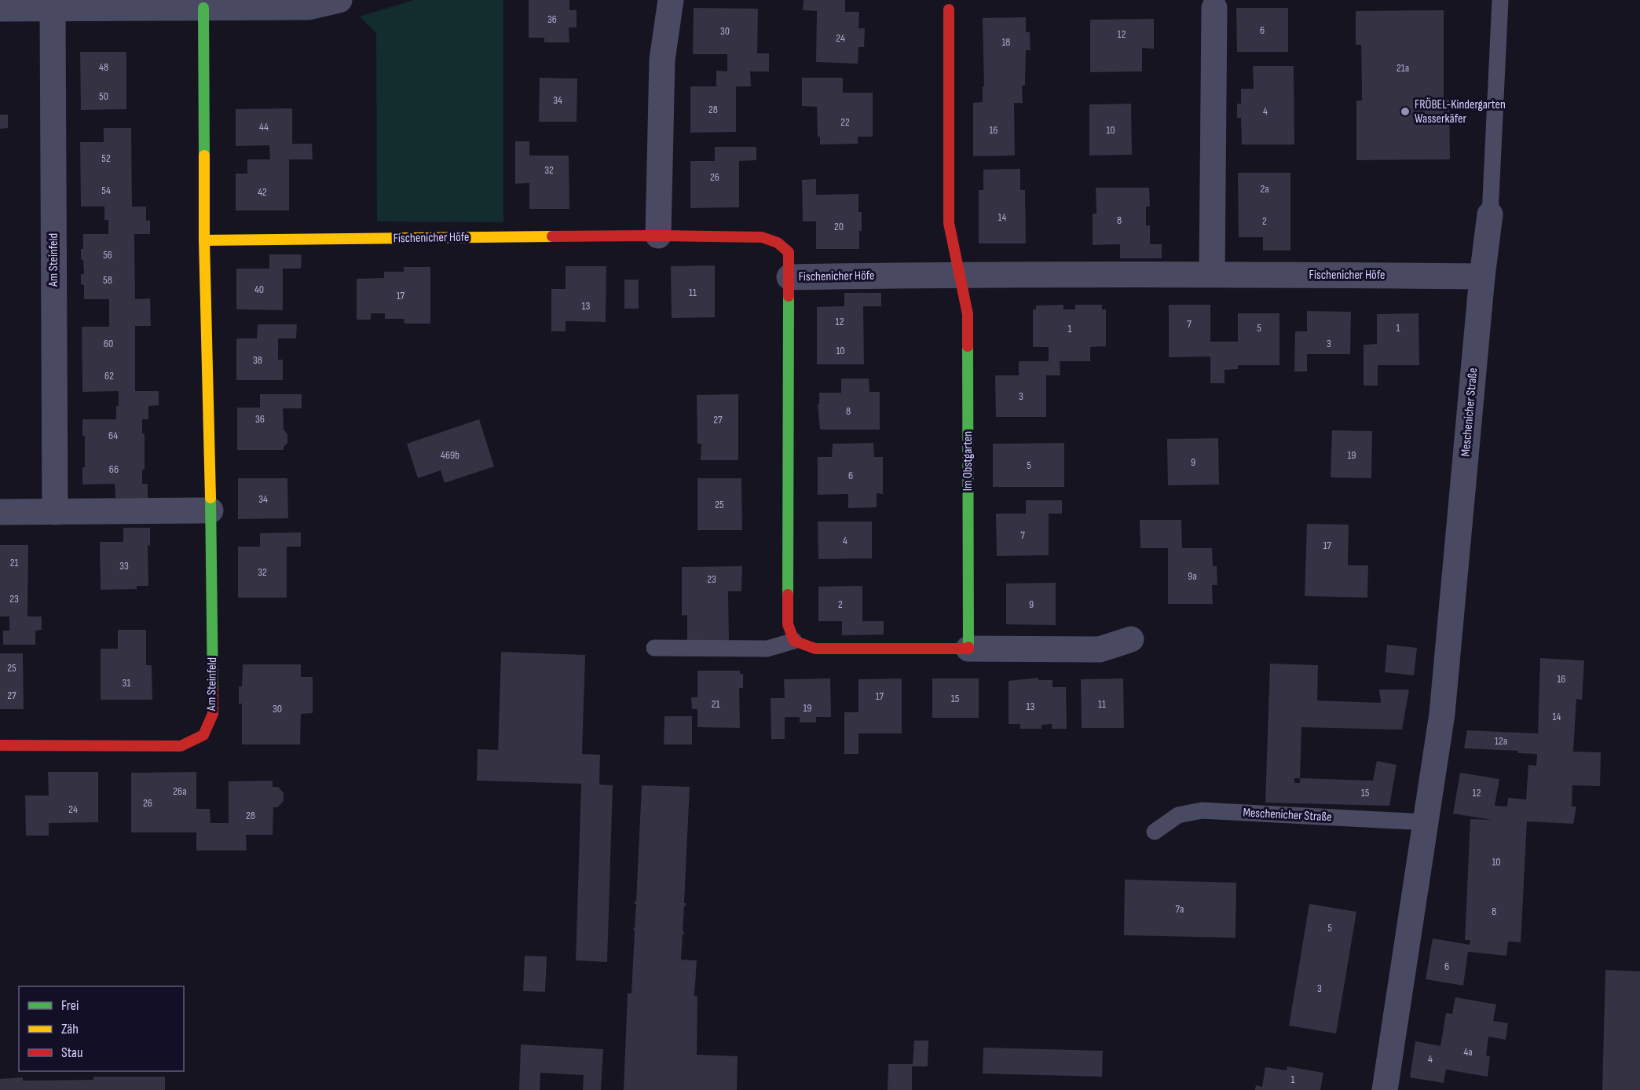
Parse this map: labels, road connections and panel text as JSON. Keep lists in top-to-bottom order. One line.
{"streets":{"street":["Fischenicher Höfe","Am Steinfeld","Meschenicher Straße","Im Obstgarten"]},"crossings":[["Fischenicher Höfe","Am Steinfeld"],["Fischenicher Höfe","Meschenicher Straße"],["Fischenicher Höfe","Im Obstgarten"]],"places":["FRÖBEL-Kindergarten Wasserkäfer"],"house_numbers":["36","6","30","12","24","18","48","21a","50","34","28","4","22","44","16","10","52","32","26","2a","54","42","14","8","2","20","56","58","40","11","17","13","12","7","5","1","1","60","3","10","38","62","3","8","36","27","64","469b","19","9","5","66","6","34","25","7","4","17","21","33","32","9a","23","23","2","9","25","16","31","27","17","15","21","11","13","19","30","14","12a","26a","15","12","26","24","28","10","7a","8","5","6","3","4a","4","1"],"legend":["Frei","Zäh","Stau"]}
